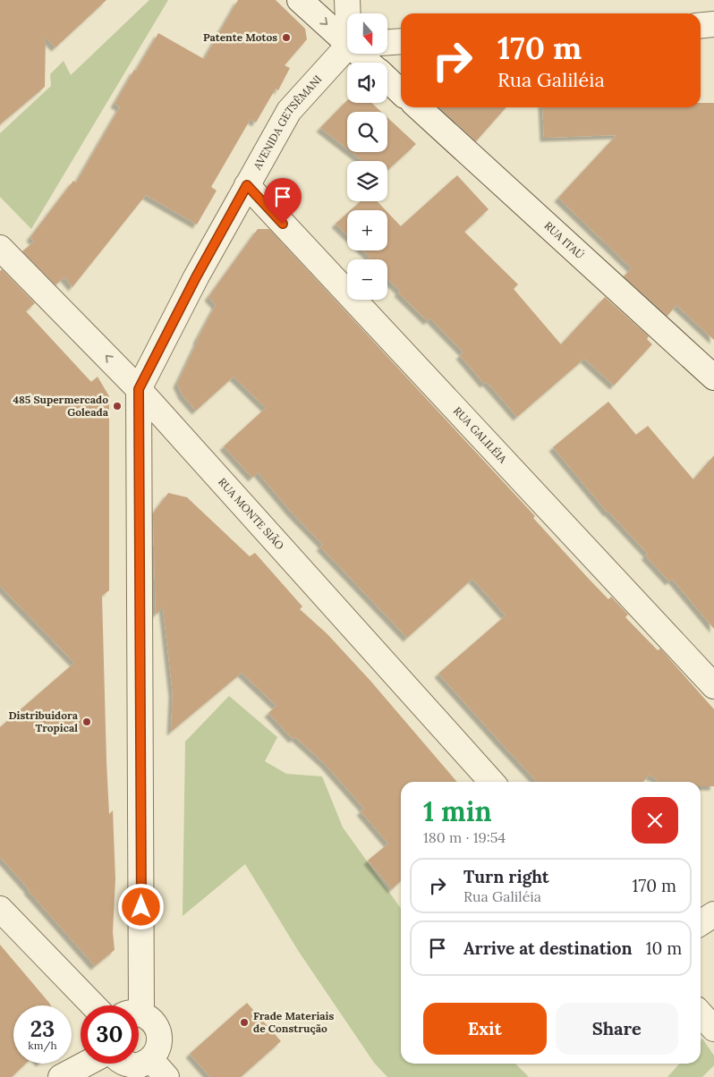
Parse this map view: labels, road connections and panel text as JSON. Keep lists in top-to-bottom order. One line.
{"streets":{"street":["AVENIDA GETSÊMANI","RUA ITAÚ","RUA GALILÉIA","RUA MONTE SIÃO"]},"crossings":[["AVENIDA GETSÊMANI","RUA GALILÉIA"],["AVENIDA GETSÊMANI","RUA MONTE SIÃO"]],"places":["Patente Motos","485 Supermercado Goleada","Distribuidora Tropical","Frade Materiais de Construção"],"north":"bottom","page":{"map_buttons":["+","−"],"turn":["170 m","Rua Galiléia"],"heading":["1 min","180 m · 19:54"],"list":[{"name":"Turn right","note":"Rua Galiléia","value":"170 m"},{"name":"Arrive at destination","value":"10 m"}],"buttons":["Exit","Share"],"speed":"23 km/h","limit":"30"}}
